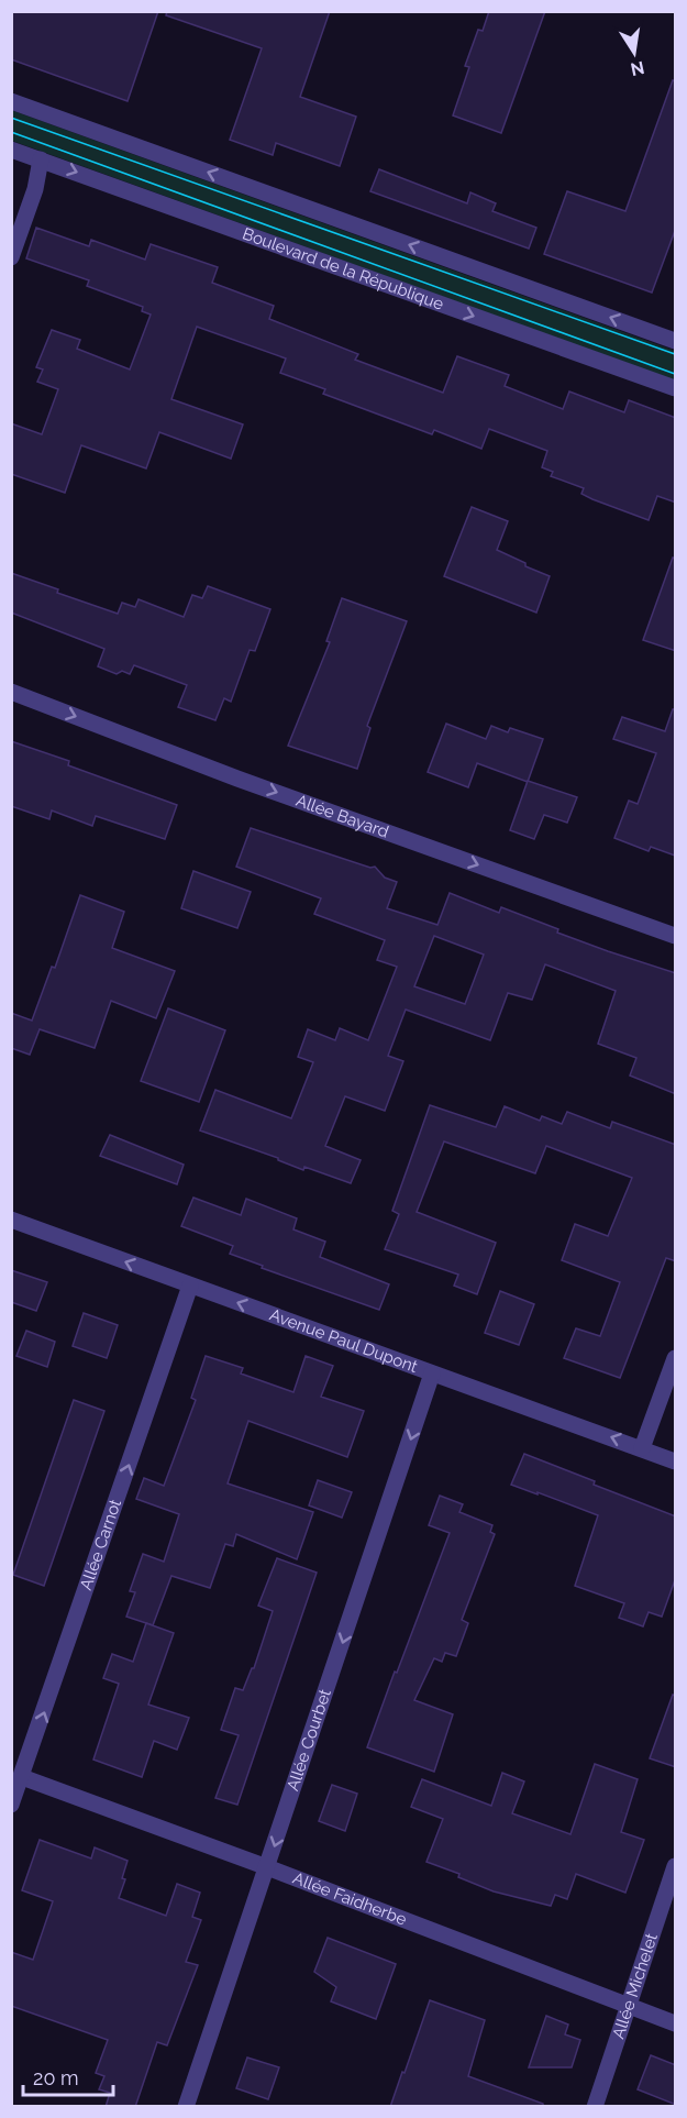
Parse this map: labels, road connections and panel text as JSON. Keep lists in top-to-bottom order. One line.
{"streets":{"street":["Boulevard de la République","Allée Bayard","Avenue Paul Dupont","Allée Carnot","Allée Courbet","Allée Faidherbe","Allée Michelet"]},"crossings":[["Avenue Paul Dupont","Allée Carnot"],["Avenue Paul Dupont","Allée Courbet"],["Allée Carnot","Allée Faidherbe"],["Allée Courbet","Allée Faidherbe"],["Allée Faidherbe","Allée Michelet"]],"one_way":["Allée Bayard","Avenue Paul Dupont","Allée Carnot","Allée Courbet"],"scale_bar":"20 m","north":"bottom"}
